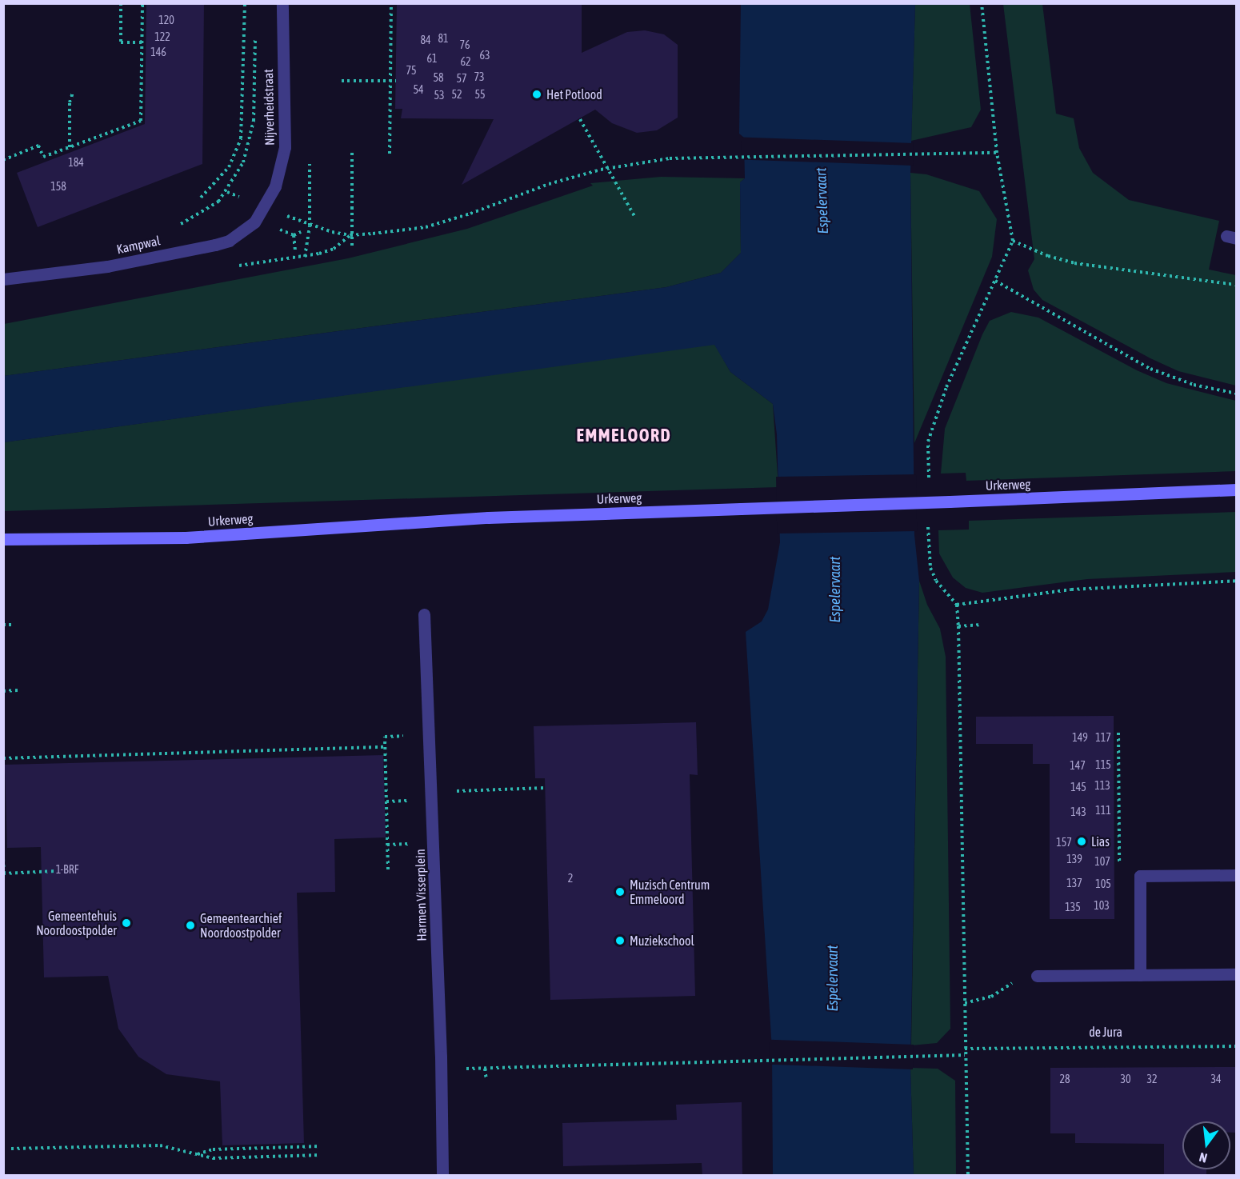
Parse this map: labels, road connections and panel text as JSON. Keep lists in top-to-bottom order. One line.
{"streets":{"main road":["Urkerweg"],"street":["Nijverheidstraat","Kampwal","Harmen Visserplein"],"path":["de Jura"]},"crossings":[["Nijverheidstraat","Kampwal"]],"districts":["EMMELOORD"],"water":["Espelervaart"],"places":["Het Potlood","Lias","Muzisch Centrum Emmeloord","Gemeentehuis Noordoostpolder","Gemeentearchief Noordoostpolder","Muziekschool"],"house_numbers":["120","122","81","84","76","146","63","61","62","75","73","58","57","54","52","55","53","184","158","149","117","115","147","113","145","111","143","157","139","107","1-BRF","2","137","105","103","135","28","30","32","34"],"north":"bottom"}
